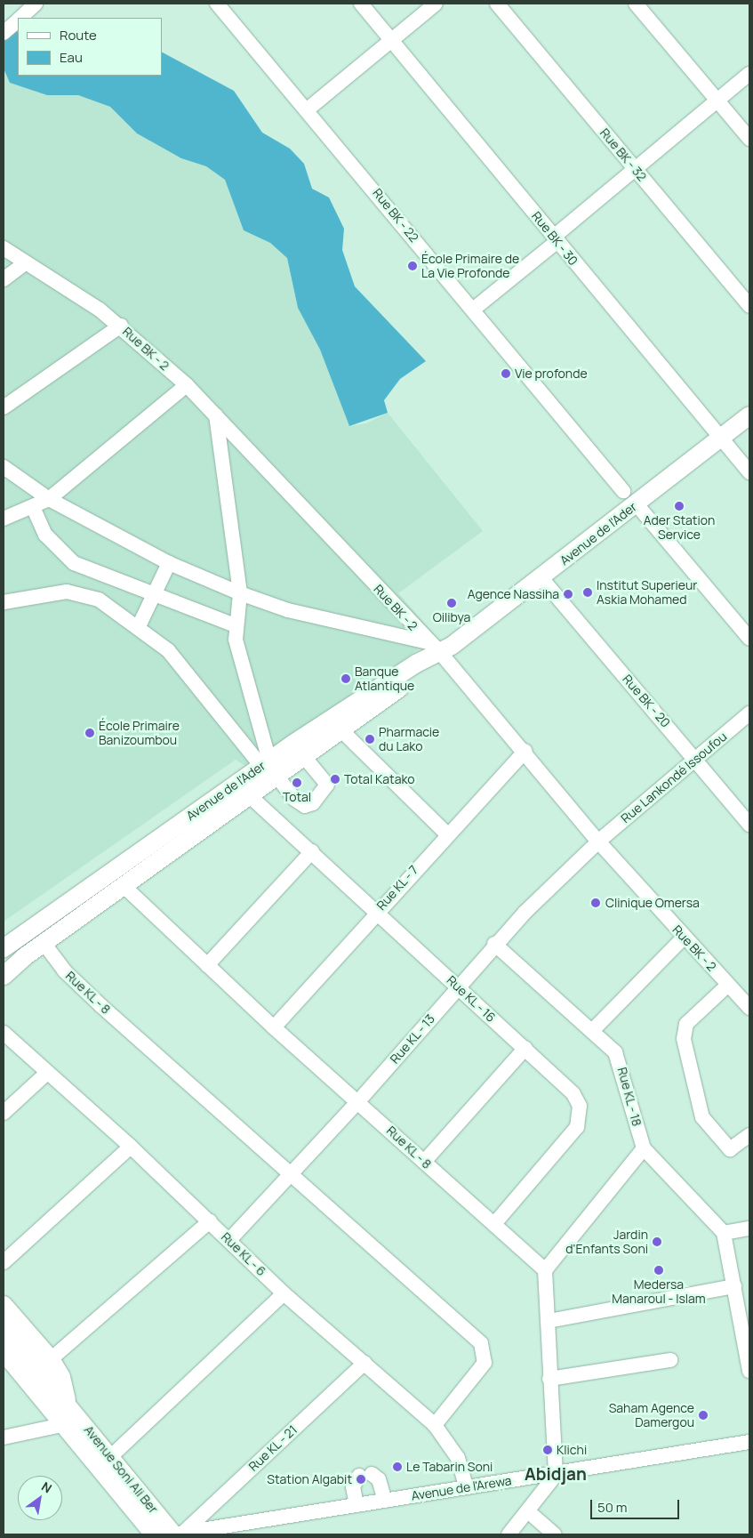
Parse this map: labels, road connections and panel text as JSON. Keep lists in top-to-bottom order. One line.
{"streets":{"main road":["Avenue de l'Ader","Avenue Soni Ali Ber"],"street":["Rue BK - 32","Rue BK - 22","Rue BK - 30","Rue BK - 2","Rue BK - 20","Rue Lankondé Issoufou","Rue KL - 7","Rue KL - 8","Rue KL - 16","Rue KL - 13","Rue KL - 18","Rue KL - 6","Rue KL - 21","Avenue de l'Arewa"]},"crossings":[["Rue BK - 30","Avenue de l'Ader"],["Rue BK - 2","Avenue de l'Ader"],["Rue BK - 2","Rue Lankondé Issoufou"],["Rue BK - 2","Rue KL - 7"],["Rue BK - 2","Rue KL - 13"],["Avenue de l'Ader","Rue BK - 20"],["Avenue de l'Ader","Rue KL - 8"],["Avenue de l'Ader","Rue KL - 16"],["Rue BK - 20","Rue Lankondé Issoufou"],["Rue Lankondé Issoufou","Rue KL - 13"],["Rue KL - 7","Rue KL - 8"],["Rue KL - 7","Rue KL - 16"],["Rue KL - 8","Rue KL - 16"],["Rue KL - 8","Rue KL - 13"],["Rue KL - 8","Rue KL - 6"],["Rue KL - 16","Rue KL - 13"],["Rue KL - 13","Rue KL - 18"],["Rue KL - 13","Rue KL - 6"],["Rue KL - 6","Rue KL - 21"],["Rue KL - 6","Avenue de l'Arewa"],["Rue KL - 21","Avenue Soni Ali Ber"],["Rue KL - 21","Avenue de l'Arewa"],["Avenue Soni Ali Ber","Avenue de l'Arewa"]],"districts":["Abidjan"],"places":["École Primaire de La Vie Profonde","Vie profonde","Ader Station Service","Institut Superieur Askia Mohamed","Agence Nassiha","Oilibya","Banque Atlantique","École Primaire Banizoumbou","Pharmacie du Lako","Total Katako","Total","Clinique Omersa","Jardin d'Enfants Soni","Medersa Manaroul - Islam","Saham Agence Damergou","Klichi","Le Tabarin Soni","Station Algabit"],"legend":["Route","Eau"],"scale_bar":"50 m","north":"top right"}
